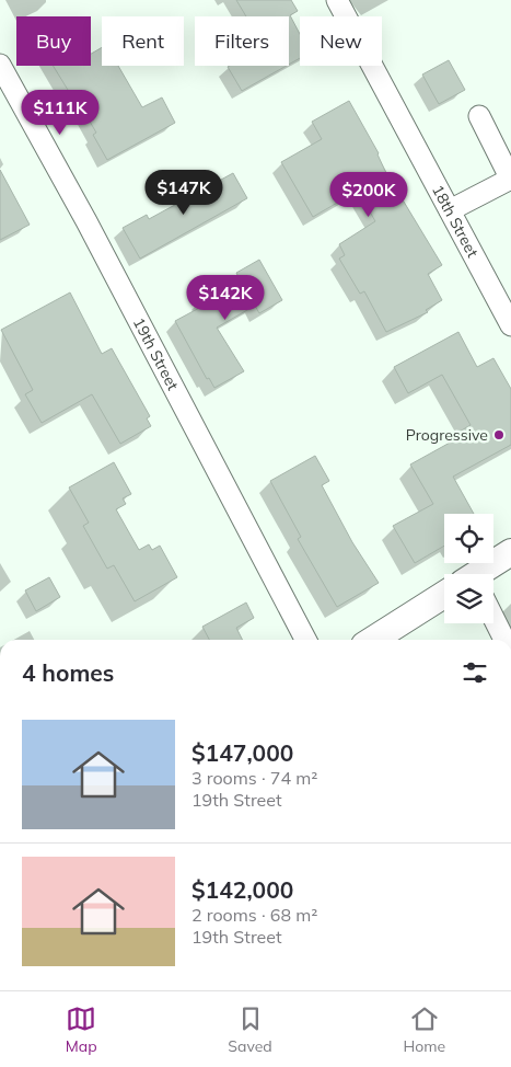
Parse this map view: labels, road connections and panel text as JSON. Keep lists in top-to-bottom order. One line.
{"streets":{"street":["18th Street","19th Street"]},"places":["Progressive"],"page":{"chip":["Buy","Rent","Filters","New"],"price":["$111K","$147K","$200K","$142K"],"heading":"4 homes","list":[{"name":"$147,000","note":"3 rooms · 74 m² · 19th Street"},{"name":"$142,000","note":"2 rooms · 68 m² · 19th Street"}],"tabs":["Map","Saved","Home"]}}
